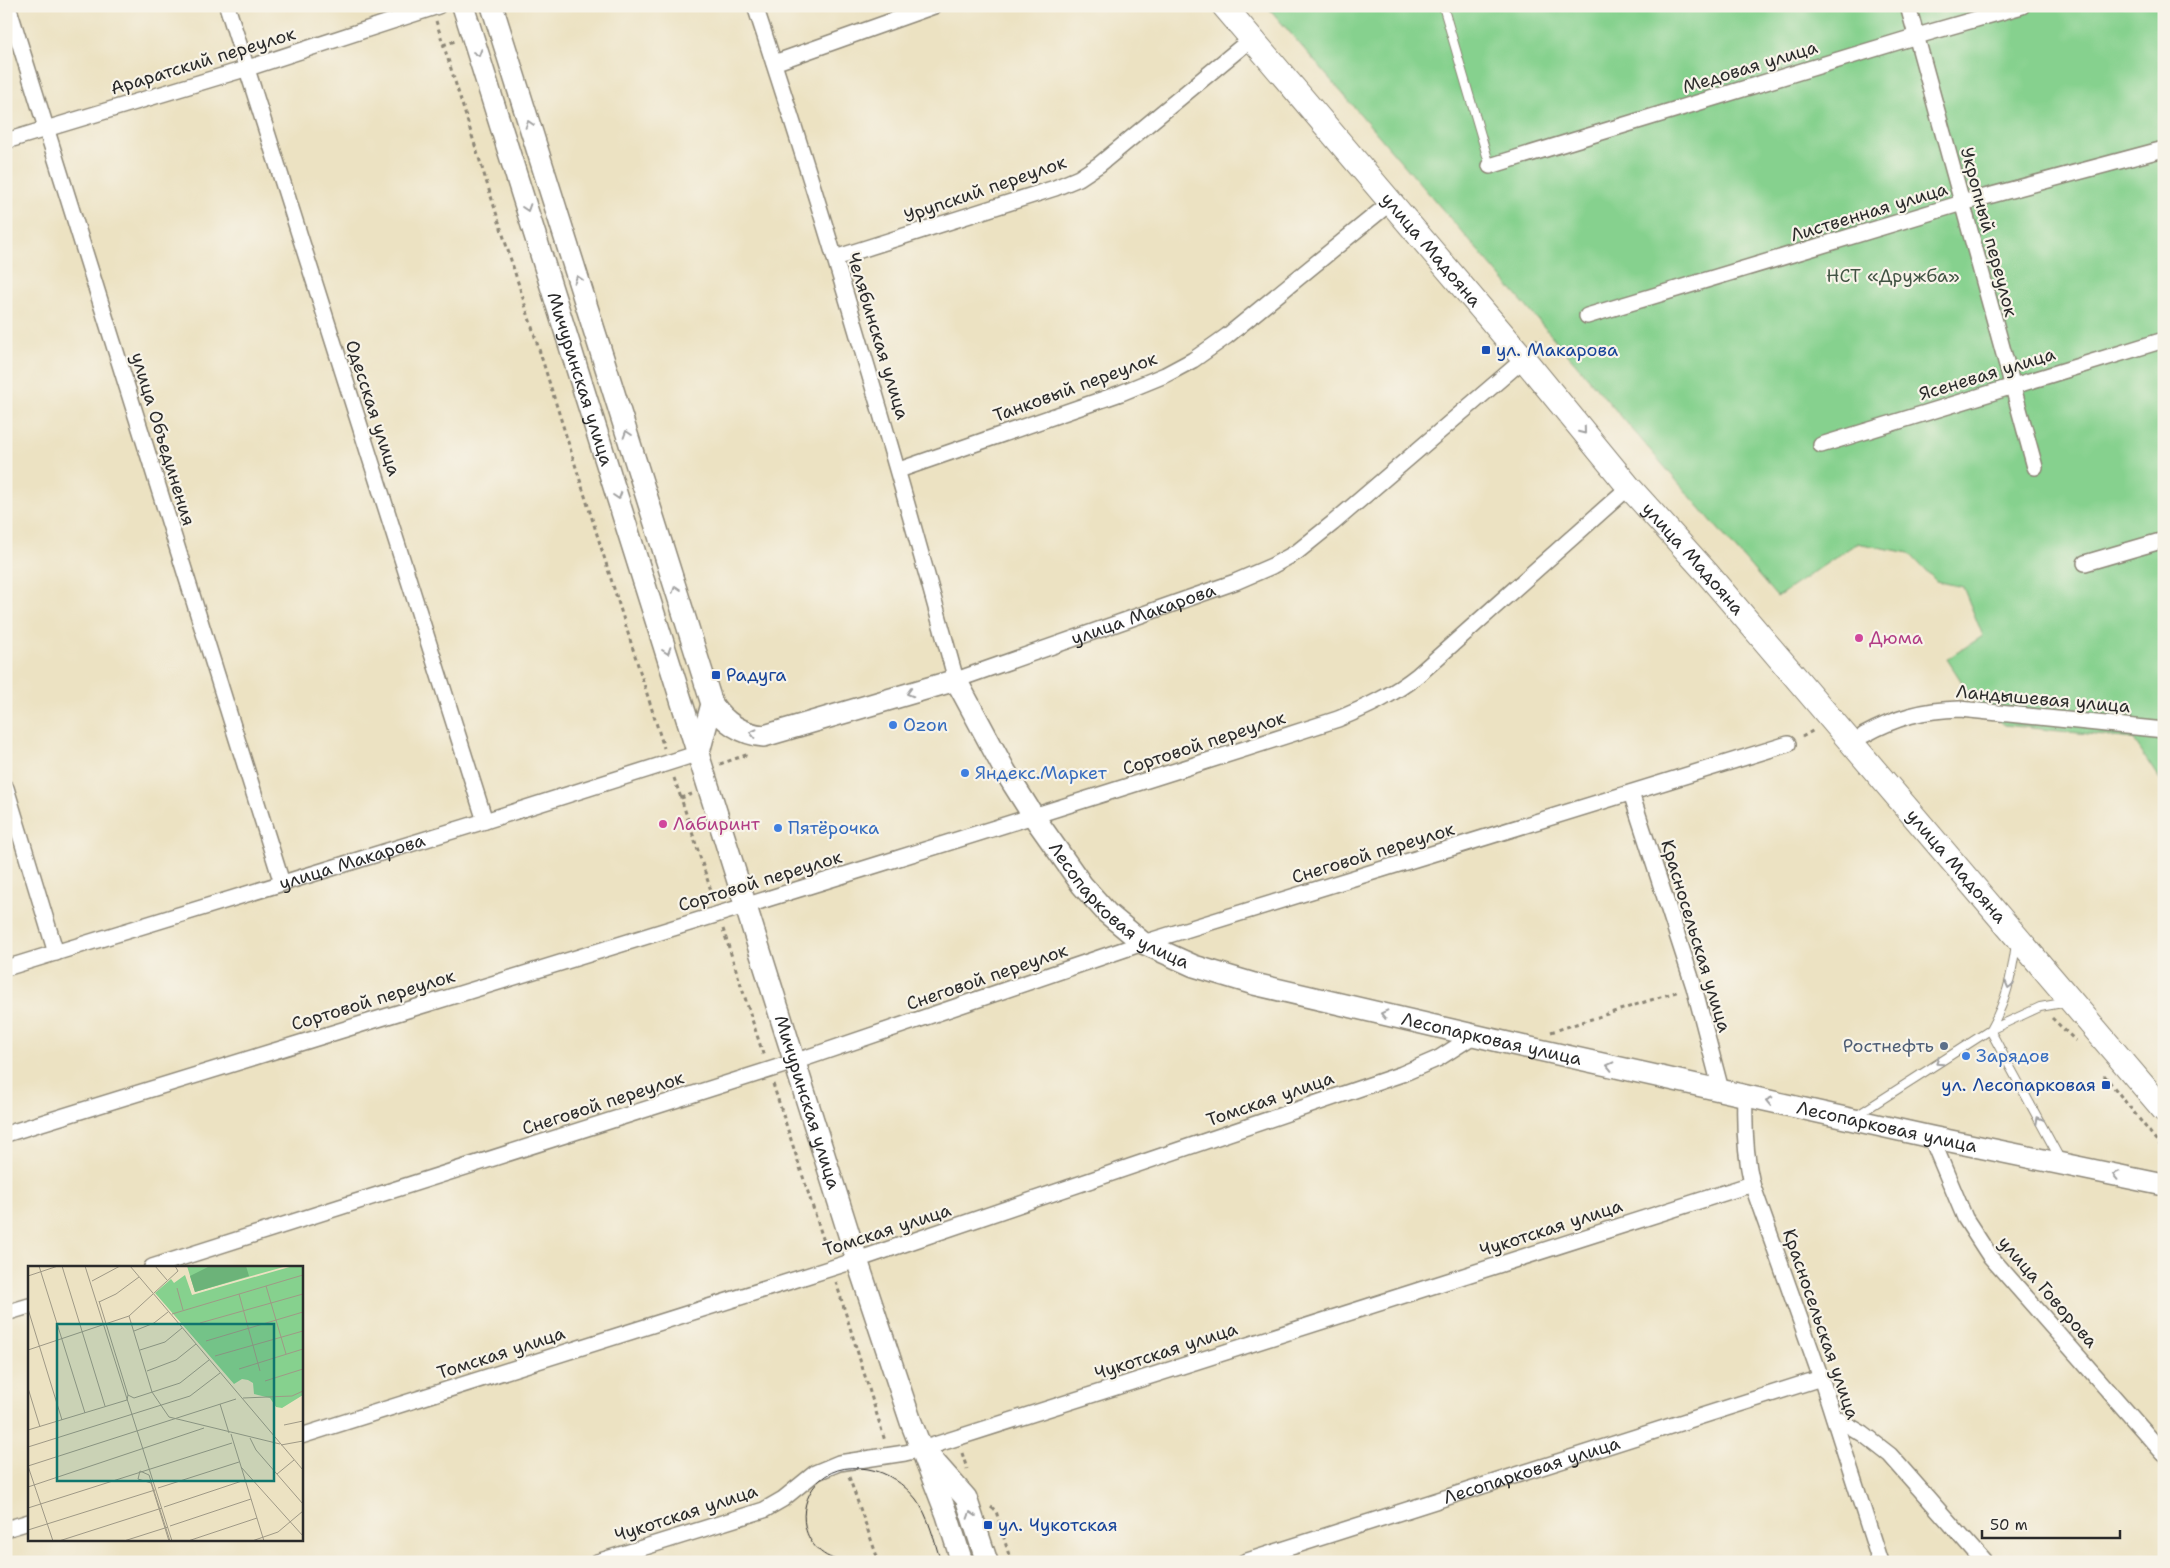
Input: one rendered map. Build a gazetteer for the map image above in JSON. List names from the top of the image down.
{
  "streets": {
    "main road": [
      "улица Мадояна",
      "Мичуринская улица",
      "улица Макарова",
      "Лесопарковая улица"
    ],
    "street": [
      "Араратский переулок",
      "Медовая улица",
      "Урупский переулок",
      "Лиственная улица",
      "Укропный переулок",
      "Челябинская улица",
      "Ясеневая улица",
      "Танковый переулок",
      "Одесская улица",
      "улица Объединения",
      "Ландышевая улица",
      "Сортовой переулок",
      "Снеговой переулок",
      "Красносельская улица",
      "Томская улица",
      "Чукотская улица",
      "улица Говорова"
    ]
  },
  "crossings": [
    ["Араратский переулок", "Одесская улица"],
    ["Араратский переулок", "улица Объединения"],
    ["Медовая улица", "Укропный переулок"],
    ["Урупский переулок", "улица Мадояна"],
    ["Урупский переулок", "Челябинская улица"],
    ["Лиственная улица", "Укропный переулок"],
    ["Укропный переулок", "Ясеневая улица"],
    ["улица Мадояна", "Танковый переулок"],
    ["улица Мадояна", "улица Макарова"],
    ["улица Мадояна", "Ландышевая улица"],
    ["улица Мадояна", "Сортовой переулок"],
    ["Челябинская улица", "Танковый переулок"],
    ["Челябинская улица", "улица Макарова"],
    ["Челябинская улица", "Лесопарковая улица"],
    ["Мичуринская улица", "улица Макарова"],
    ["Мичуринская улица", "Сортовой переулок"],
    ["Мичуринская улица", "Снеговой переулок"],
    ["Мичуринская улица", "Томская улица"],
    ["Мичуринская улица", "Чукотская улица"],
    ["Одесская улица", "улица Макарова"],
    ["улица Объединения", "улица Макарова"],
    ["улица Макарова", "Лесопарковая улица"],
    ["Сортовой переулок", "Лесопарковая улица"],
    ["Снеговой переулок", "Лесопарковая улица"],
    ["Снеговой переулок", "Красносельская улица"],
    ["Лесопарковая улица", "Красносельская улица"],
    ["Лесопарковая улица", "Томская улица"],
    ["Лесопарковая улица", "улица Говорова"],
    ["Красносельская улица", "Чукотская улица"]
  ],
  "one_way": ["Лесопарковая улица"],
  "parks": ["НСТ «Дружба»"],
  "places": {
    "transit": [
      "ул. Макарова",
      "Радуга",
      "ул. Лесопарковая",
      "ул. Чукотская"
    ],
    "other": [
      "Дюма",
      "Ozon",
      "Яндекс.Маркет",
      "Лабиринт",
      "Пятёрочка",
      "Ростнефть",
      "Зарядов"
    ]
  },
  "scale_bar": "50 m"
}
